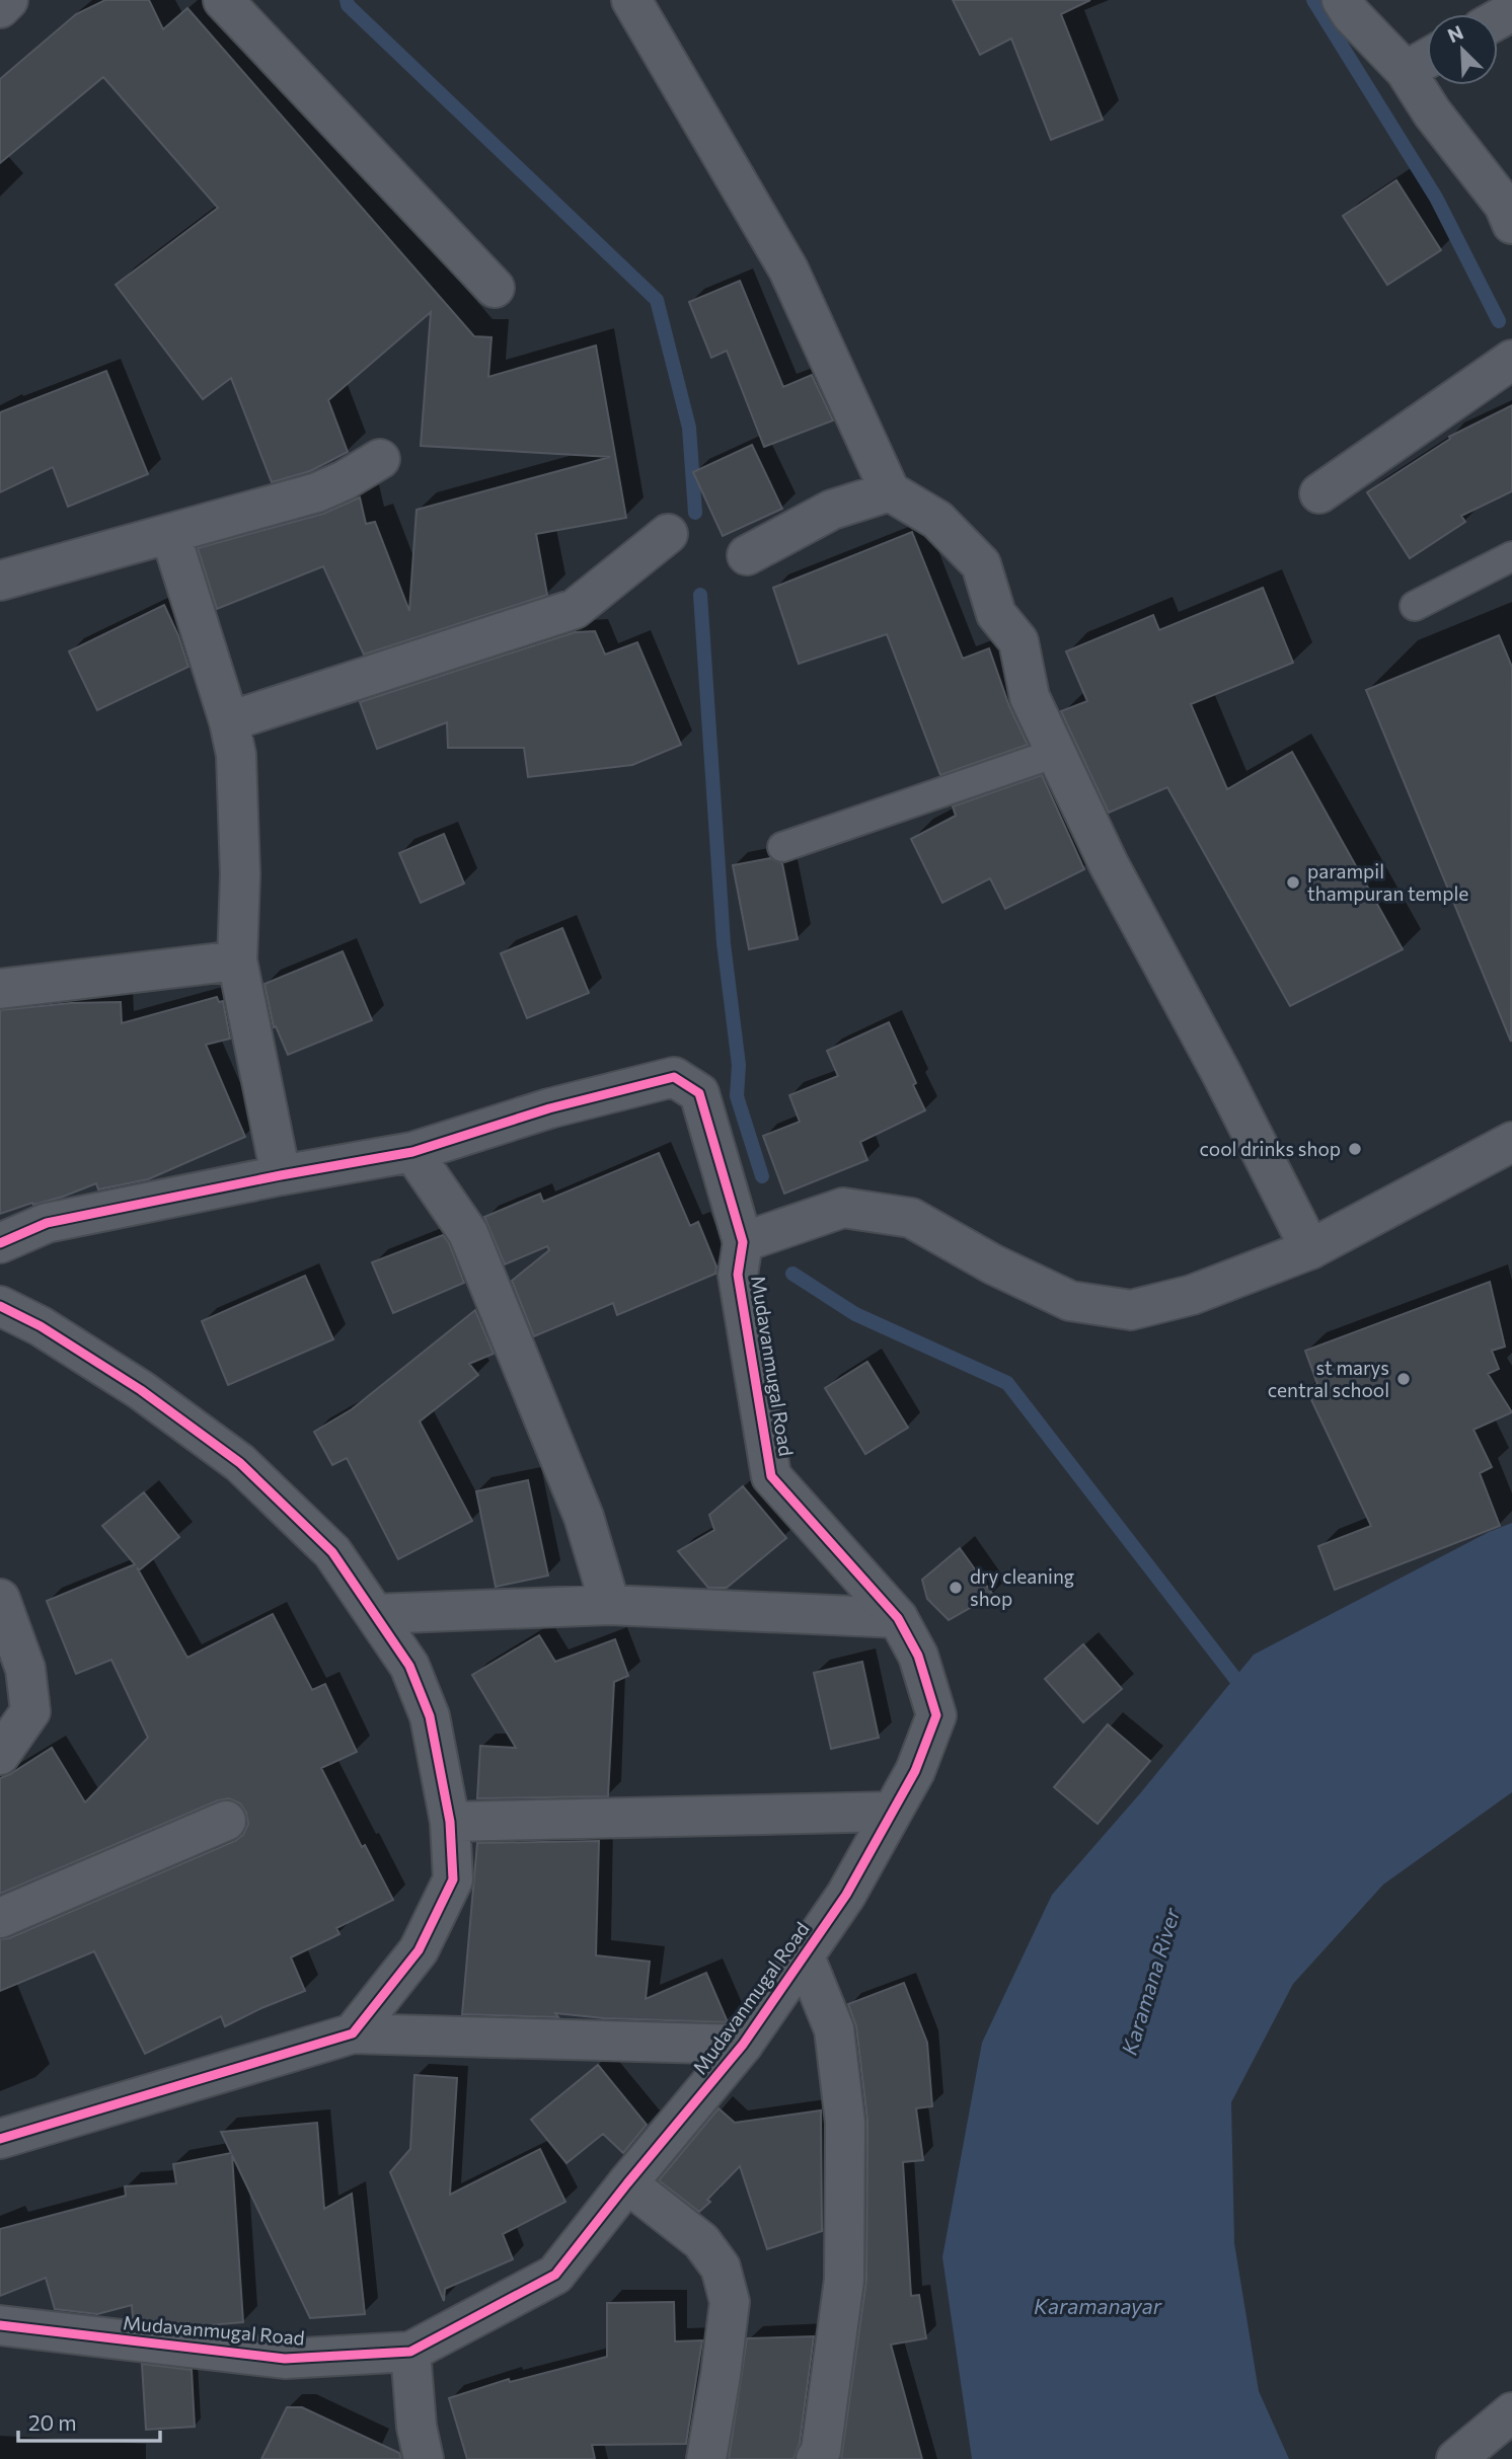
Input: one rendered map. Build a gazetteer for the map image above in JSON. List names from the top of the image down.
{
  "streets": {
    "street": ["Mudavanmugal Road"]
  },
  "water": ["Karamana River", "Karamanayar"],
  "places": [
    "parampil thampuran temple",
    "cool drinks shop",
    "st marys central school",
    "dry cleaning shop"
  ],
  "scale_bar": "20 m",
  "north": "top left"
}
